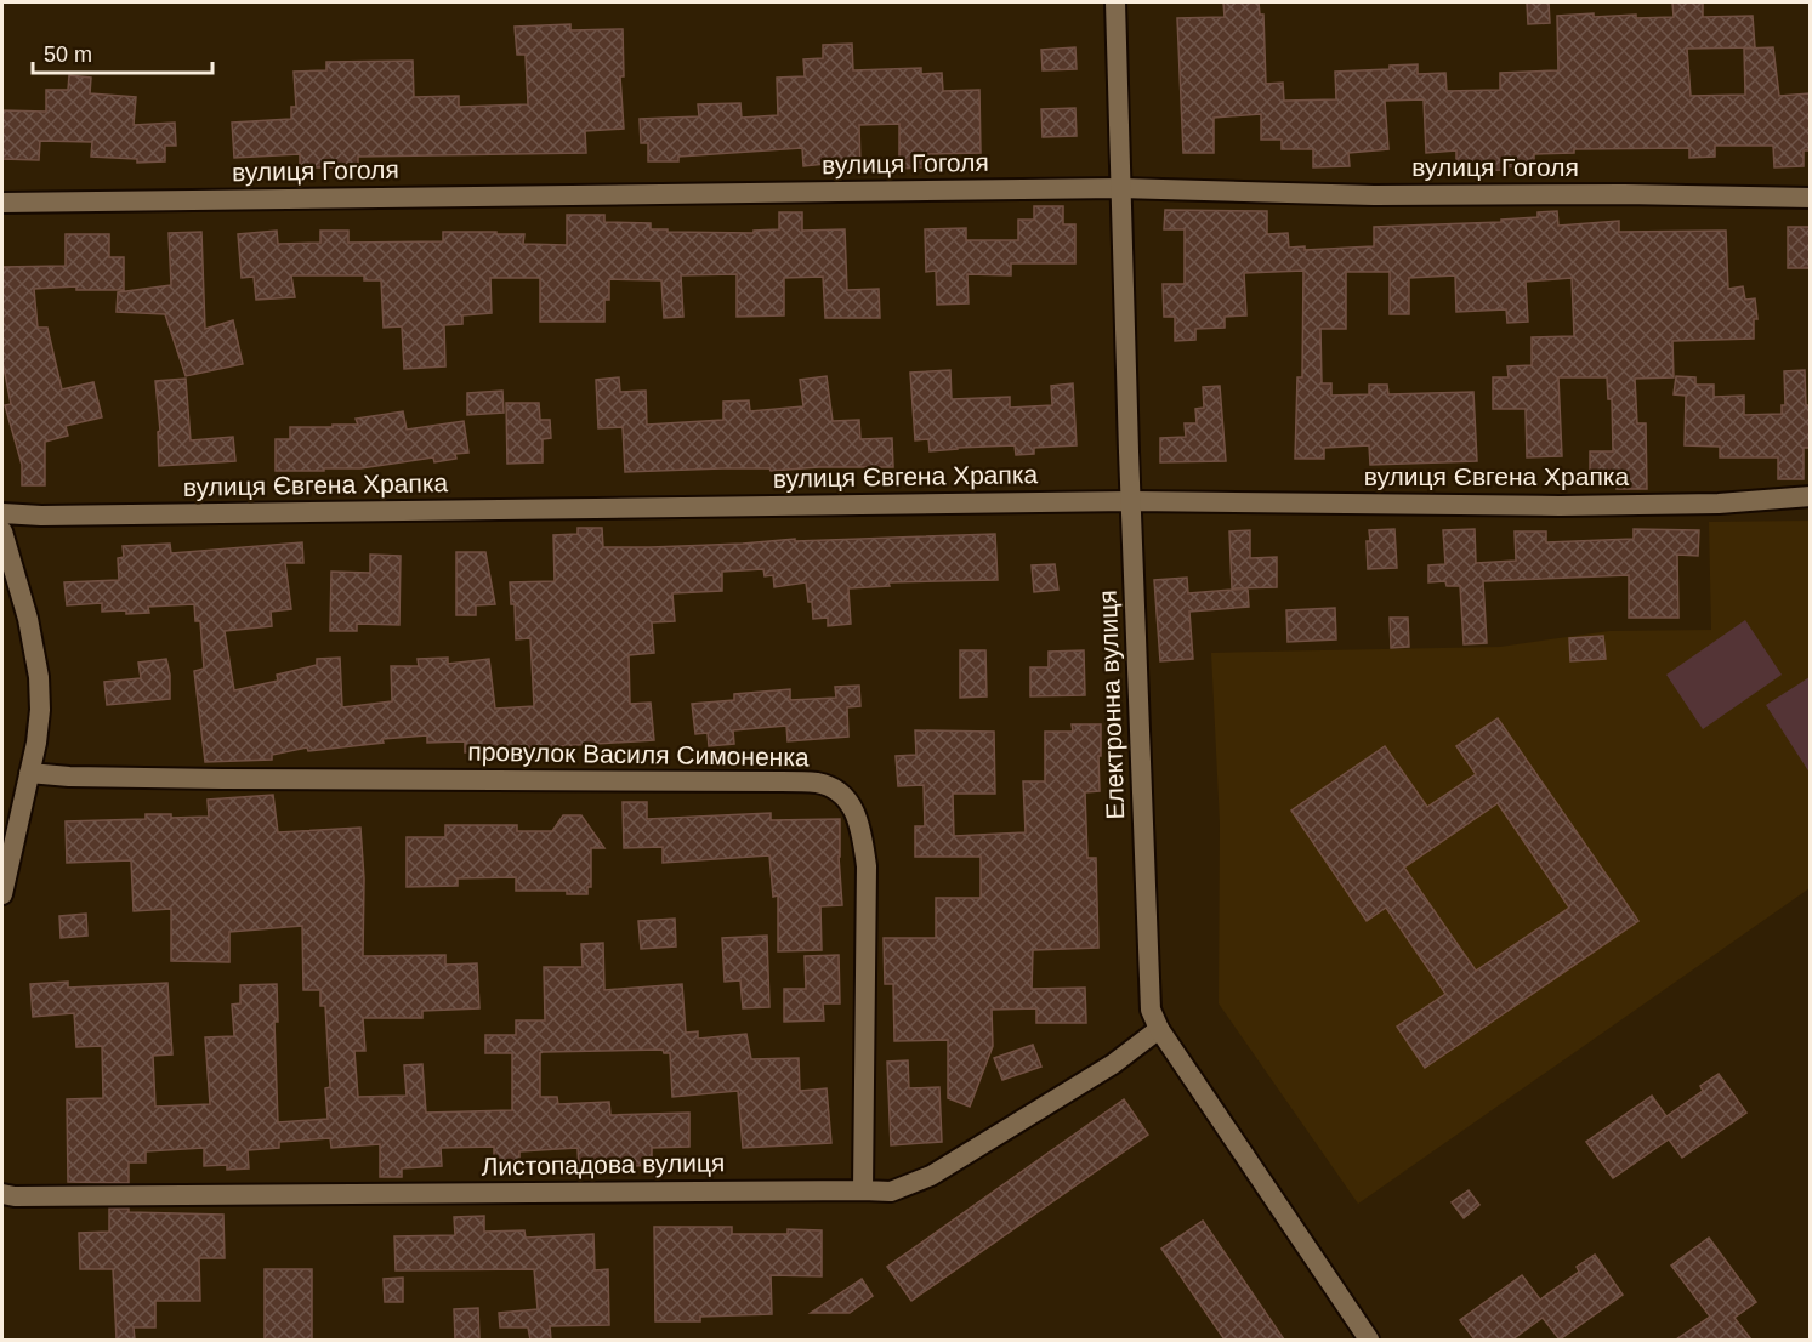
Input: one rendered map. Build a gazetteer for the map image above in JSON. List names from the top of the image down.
{
  "streets": {
    "street": [
      "вулиця Гоголя",
      "вулиця Євгена Храпка",
      "Електронна вулиця",
      "провулок Василя Симоненка",
      "Листопадова вулиця"
    ]
  },
  "crossings": [
    ["вулиця Гоголя", "Електронна вулиця"],
    ["вулиця Євгена Храпка", "Електронна вулиця"],
    ["Електронна вулиця", "Листопадова вулиця"],
    ["провулок Василя Симоненка", "Листопадова вулиця"]
  ],
  "scale_bar": "50 m"
}
